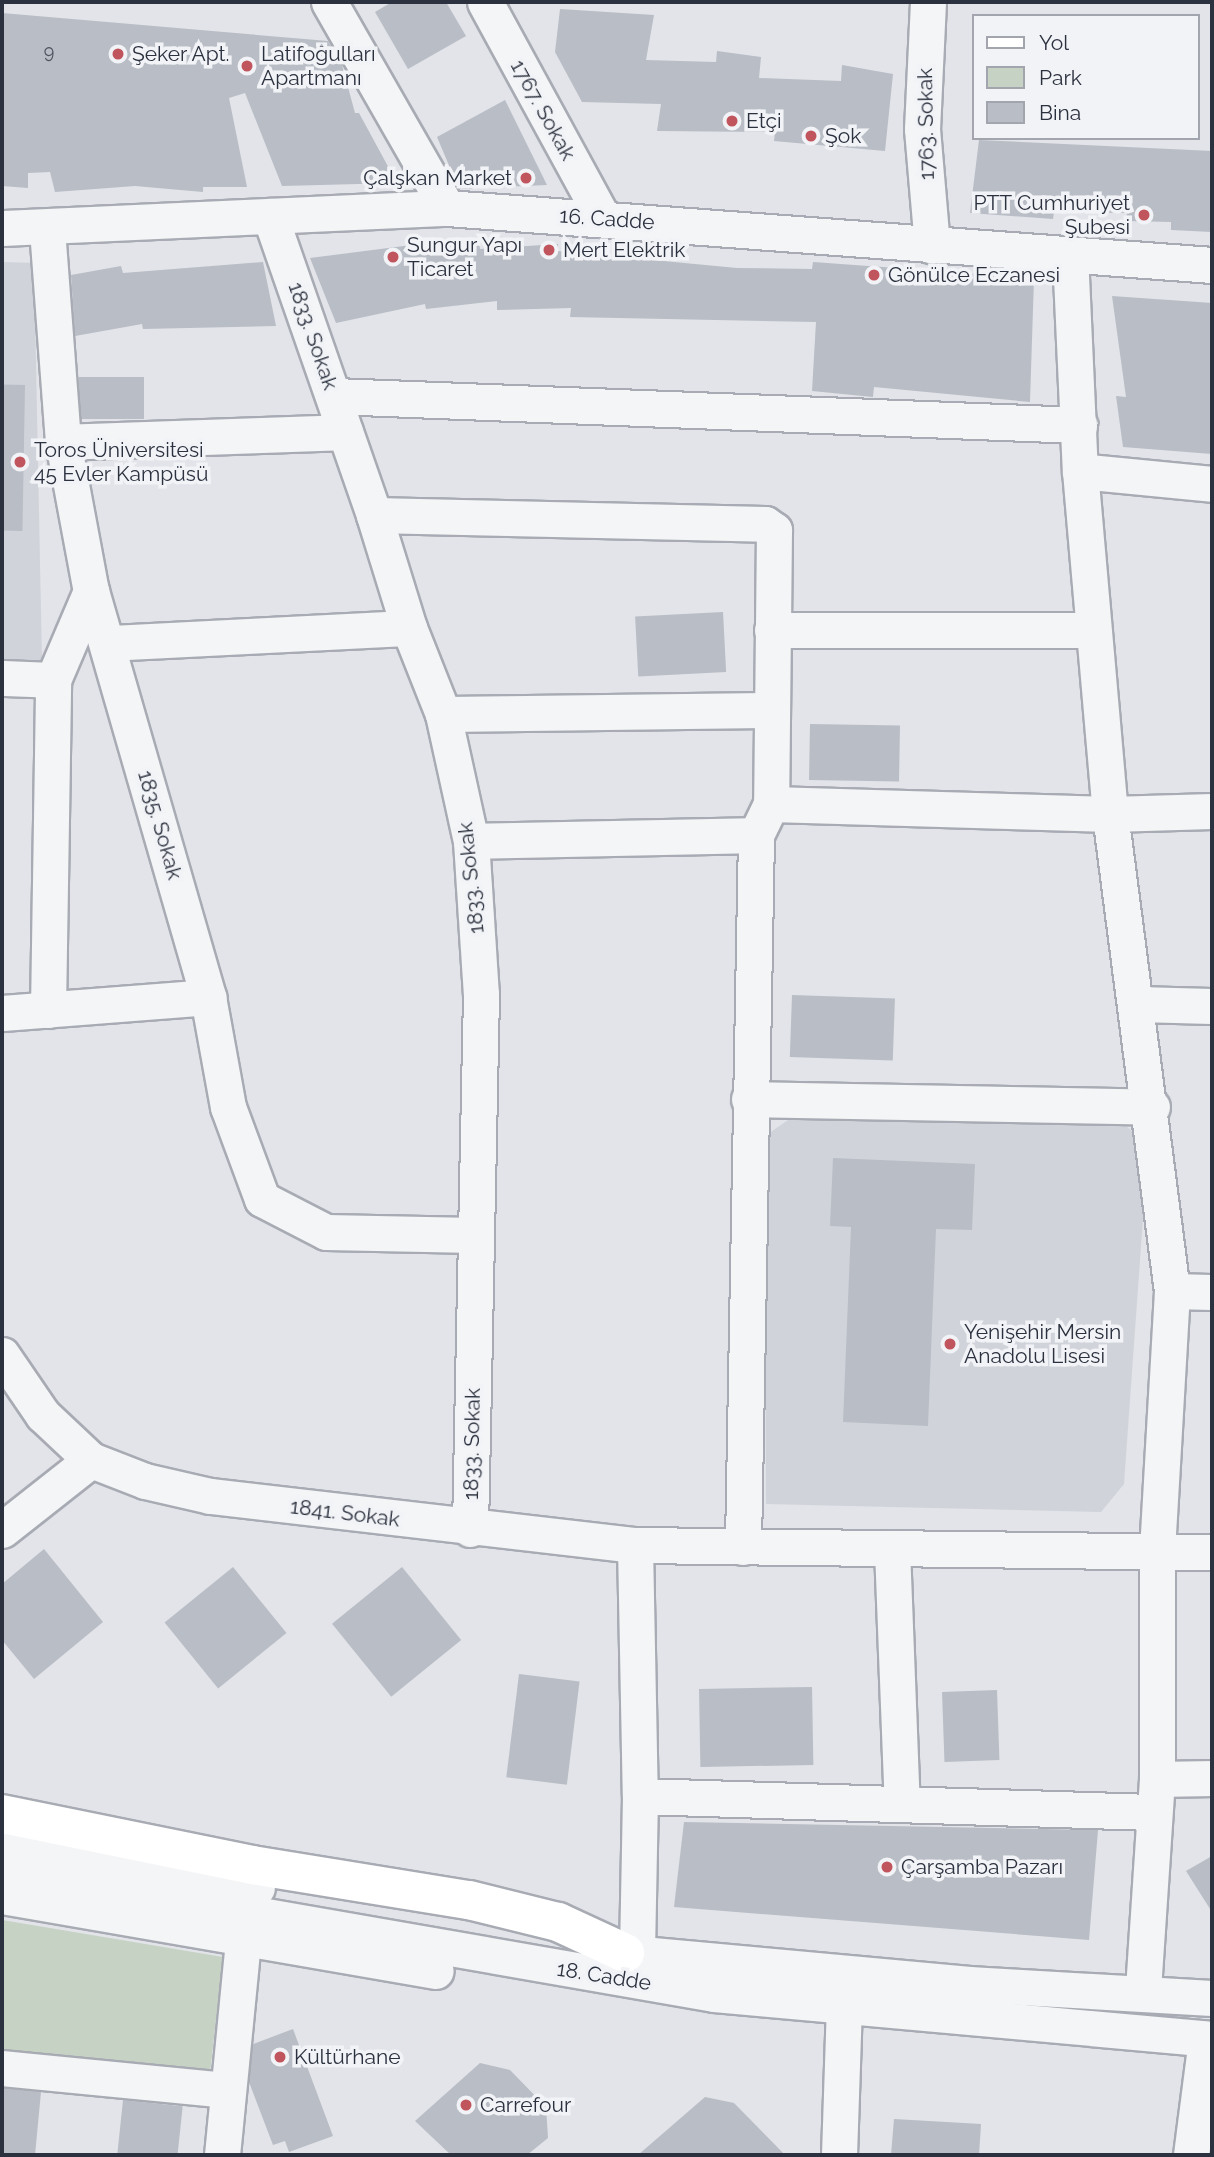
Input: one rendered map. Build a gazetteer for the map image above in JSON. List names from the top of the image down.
{
  "streets": {
    "street": [
      "1767. Sokak",
      "1763. Sokak",
      "16. Cadde",
      "1833. Sokak",
      "1835. Sokak",
      "1841. Sokak",
      "18. Cadde"
    ]
  },
  "crossings": [
    ["1767. Sokak", "16. Cadde"],
    ["1763. Sokak", "16. Cadde"],
    ["16. Cadde", "1833. Sokak"],
    ["16. Cadde", "1835. Sokak"],
    ["1833. Sokak", "1835. Sokak"],
    ["1833. Sokak", "1841. Sokak"]
  ],
  "places": [
    "Şeker Apt.",
    "Latifoğulları Apartmanı",
    "Etçi",
    "Şok",
    "Çalşkan Market",
    "PTT Cumhuriyet Şubesi",
    "Mert Elektrik",
    "Sungur Yapı Ticaret",
    "Gönülce Eczanesi",
    "Toros Üniversitesi 45 Evler Kampüsü",
    "Yenişehir Mersin Anadolu Lisesi",
    "Çarşamba Pazarı",
    "Kültürhane",
    "Carrefour"
  ],
  "house_numbers": ["9"],
  "legend": ["Yol", "Park", "Bina"]
}
